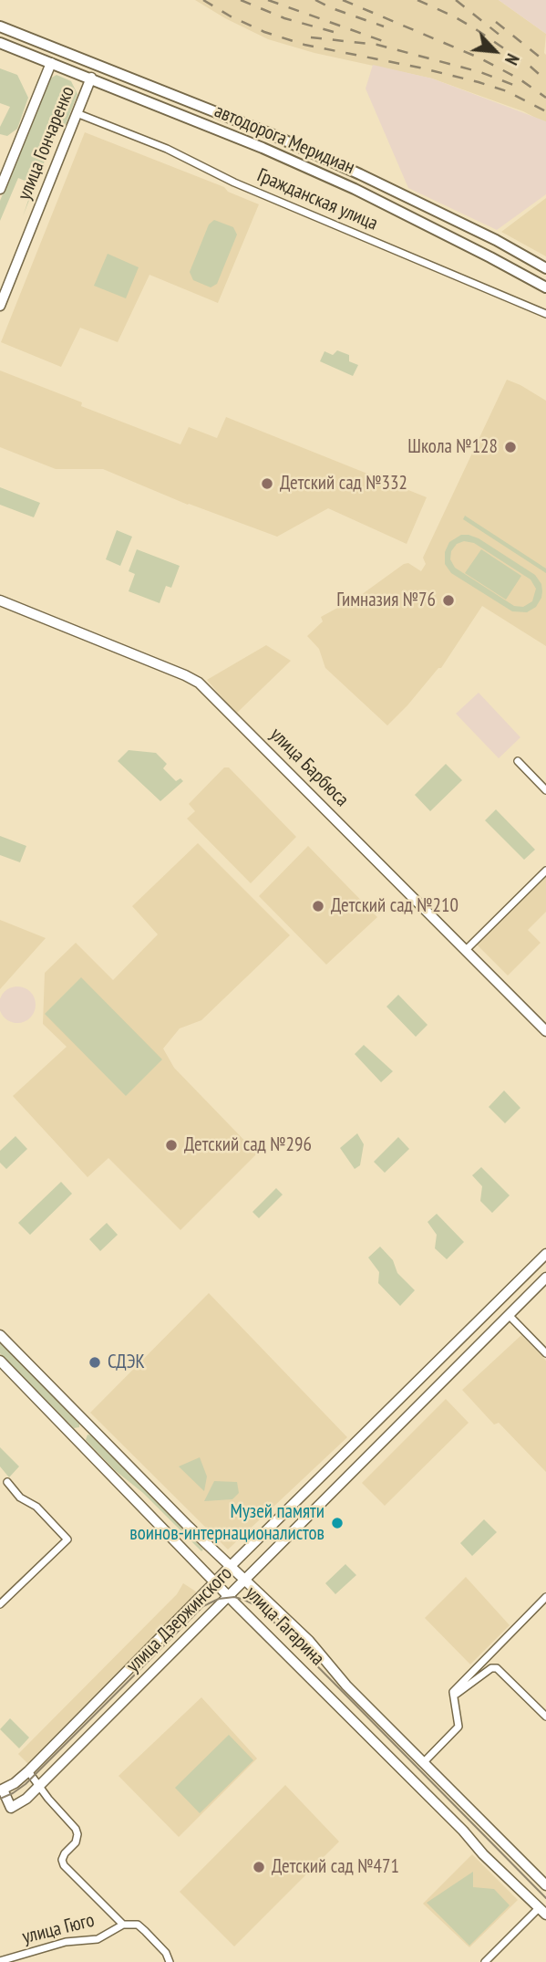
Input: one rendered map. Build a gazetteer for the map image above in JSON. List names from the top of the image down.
{
  "streets": {
    "main road": [
      "автодорога Меридиан",
      "улица Гончаренко",
      "улица Барбюса",
      "улица Дзержинского",
      "улица Гагарина"
    ],
    "street": ["Гражданская улица", "улица Гюго"]
  },
  "crossings": [
    ["автодорога Меридиан", "улица Гончаренко"],
    ["улица Гончаренко", "Гражданская улица"],
    ["улица Дзержинского", "улица Гагарина"]
  ],
  "places": [
    "Школа №128",
    "Детский сад №332",
    "Гимназия №76",
    "Детский сад №210",
    "Детский сад №296",
    "СДЭК",
    "Музей памяти воинов-интернационалистов",
    "Детский сад №471"
  ],
  "north": "bottom right"
}
